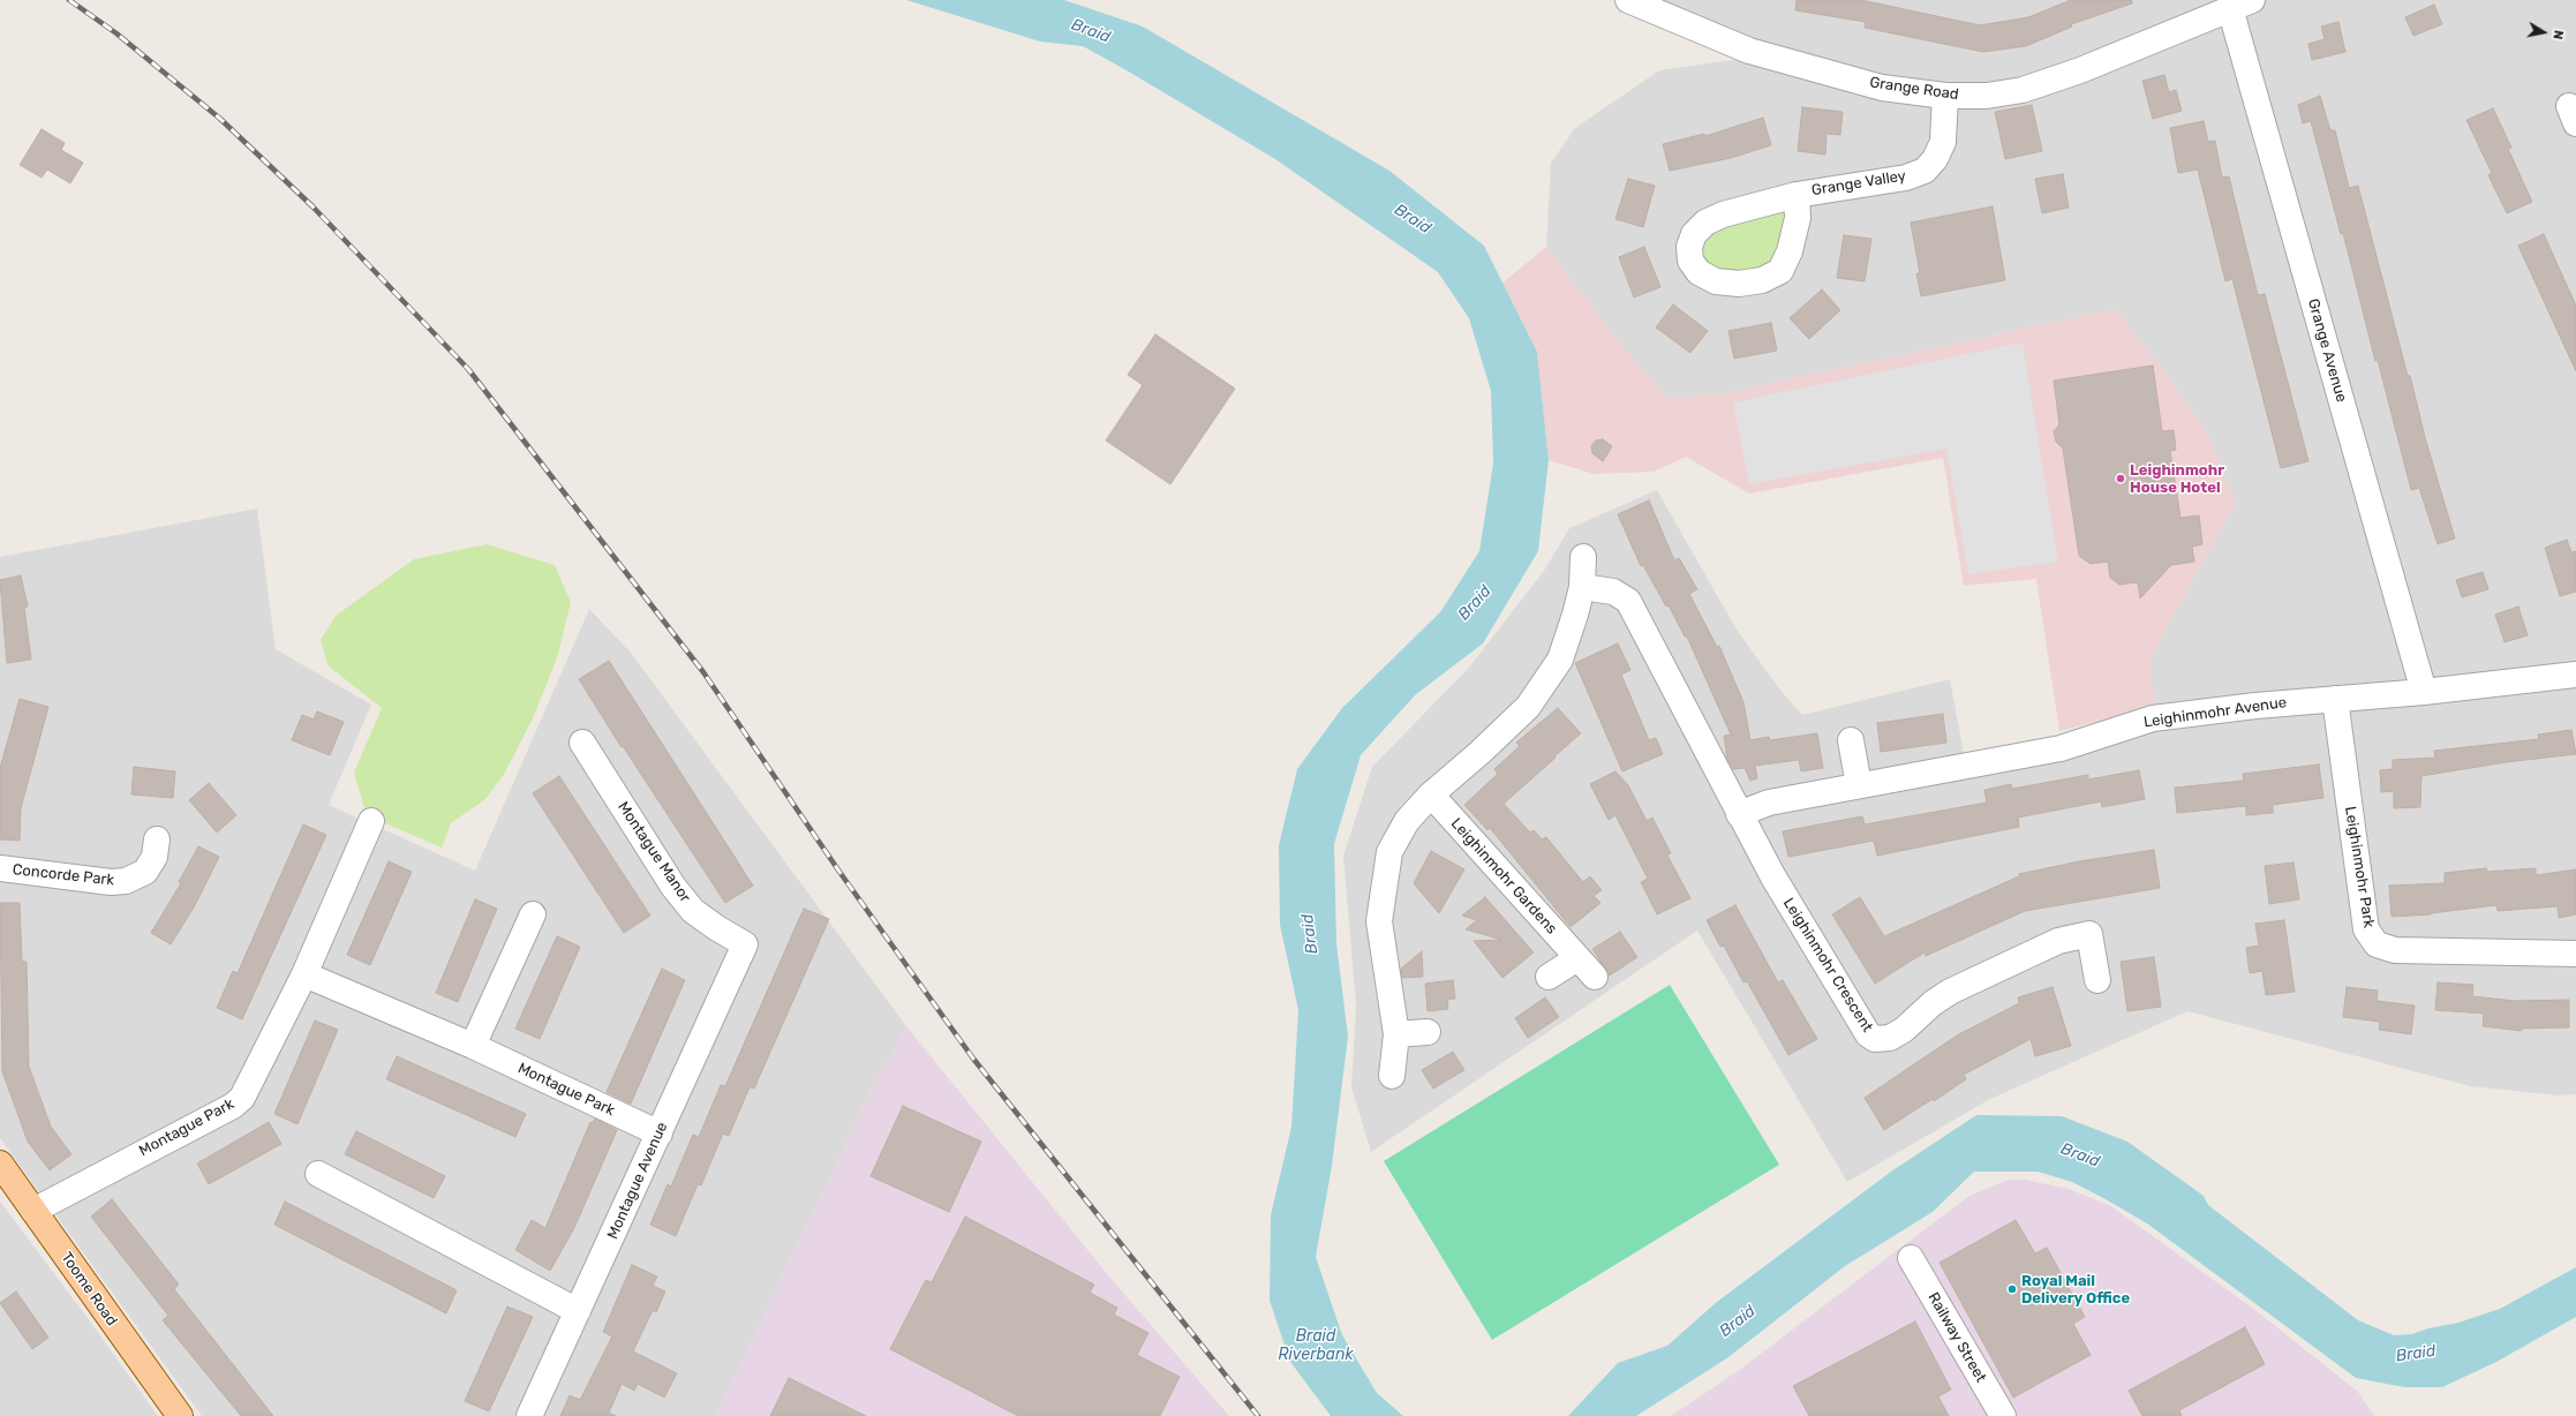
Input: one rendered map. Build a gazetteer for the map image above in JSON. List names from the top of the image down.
{
  "streets": {
    "main road": ["Toome Road"],
    "street": [
      "Grange Road",
      "Grange Valley",
      "Grange Avenue",
      "Leighinmohr Avenue",
      "Montague Manor",
      "Leighinmohr Park",
      "Concorde Park",
      "Leighinmohr Gardens",
      "Leighinmohr Crescent",
      "Montague Park",
      "Montague Avenue",
      "Railway Street"
    ]
  },
  "crossings": [
    ["Grange Road", "Grange Valley"],
    ["Grange Road", "Grange Avenue"],
    ["Grange Avenue", "Leighinmohr Avenue"],
    ["Leighinmohr Avenue", "Leighinmohr Park"],
    ["Leighinmohr Avenue", "Leighinmohr Crescent"],
    ["Montague Manor", "Montague Avenue"],
    ["Montague Park", "Montague Avenue"],
    ["Montague Park", "Toome Road"]
  ],
  "water": ["Braid", "Braid Riverbank"],
  "places": ["Leighinmohr House Hotel", "Royal Mail Delivery Office"],
  "north": "right"
}
